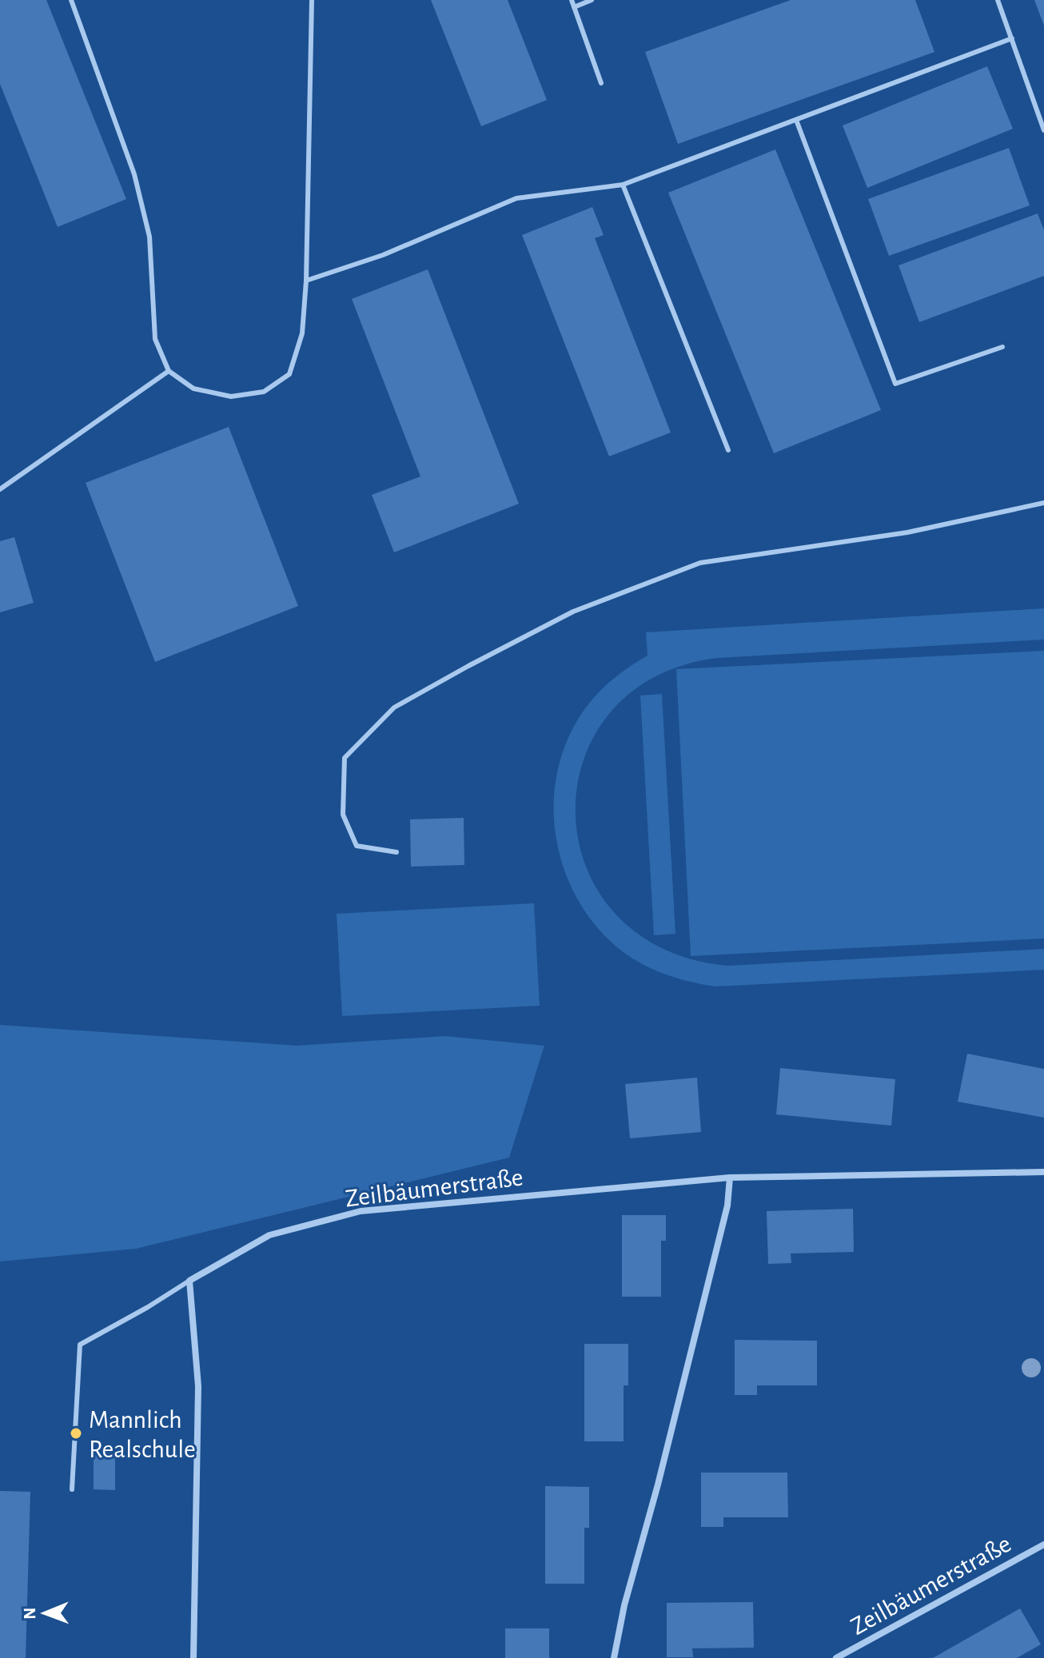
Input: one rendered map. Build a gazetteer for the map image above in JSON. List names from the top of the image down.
{
  "streets": {
    "street": ["Zeilbäumerstraße"]
  },
  "places": ["Mannlich Realschule"],
  "north": "left"
}
